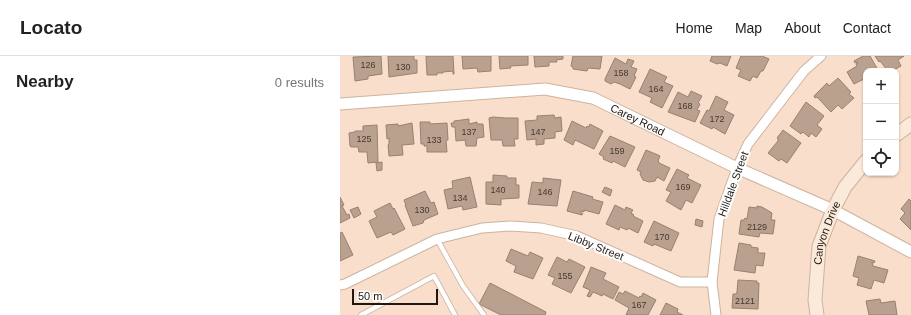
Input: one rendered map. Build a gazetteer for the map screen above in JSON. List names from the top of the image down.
{
  "streets": {
    "main road": ["Canyon Drive"],
    "street": ["Carey Road", "Hilldale Street", "Libby Street"]
  },
  "crossings": [
    ["Carey Road", "Hilldale Street"],
    ["Carey Road", "Canyon Drive"],
    ["Hilldale Street", "Libby Street"]
  ],
  "house_numbers": [
    "126",
    "130",
    "158",
    "164",
    "168",
    "172",
    "137",
    "147",
    "125",
    "133",
    "159",
    "169",
    "140",
    "146",
    "134",
    "130",
    "2129",
    "170",
    "155",
    "2121",
    "167"
  ],
  "scale_bar": "50 m",
  "page": {
    "header": "Locato",
    "nav": [
      "Home",
      "Map",
      "About",
      "Contact"
    ],
    "heading": ["Nearby", "0 results"],
    "map_buttons": ["+", "−"],
    "scale": "50 m"
  }
}
